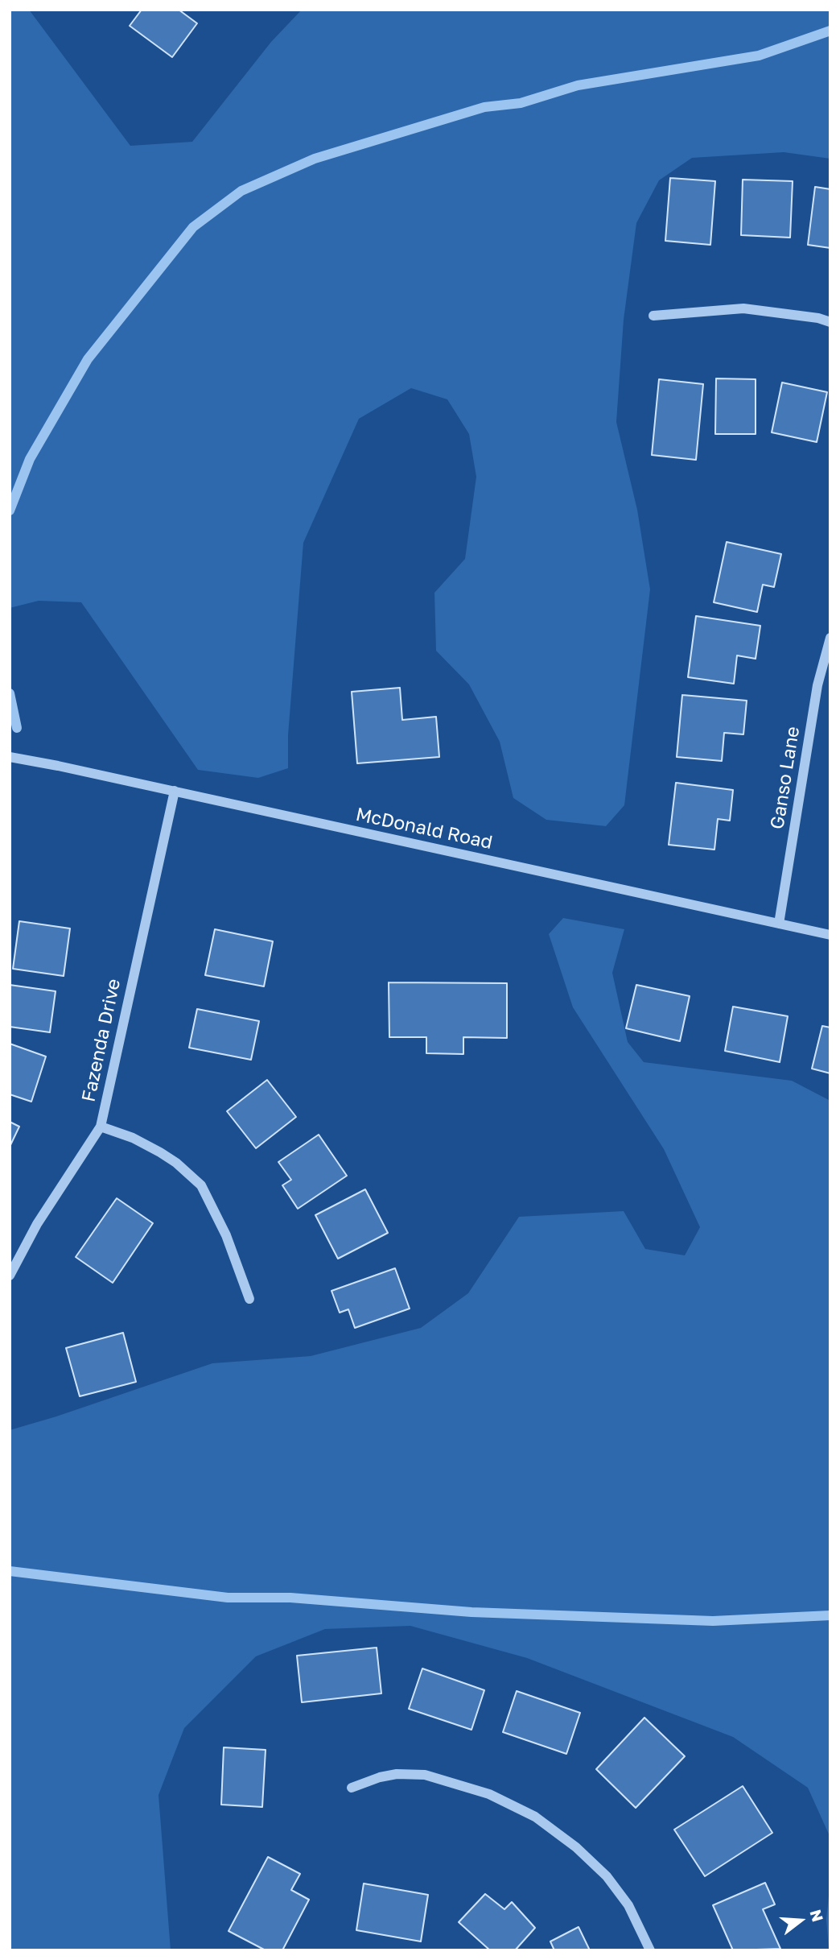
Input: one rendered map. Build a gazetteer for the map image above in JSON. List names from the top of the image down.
{
  "streets": {
    "street": ["Ganso Lane", "McDonald Road", "Fazenda Drive"]
  },
  "crossings": [
    ["Ganso Lane", "McDonald Road"],
    ["McDonald Road", "Fazenda Drive"]
  ],
  "north": "right"
}
